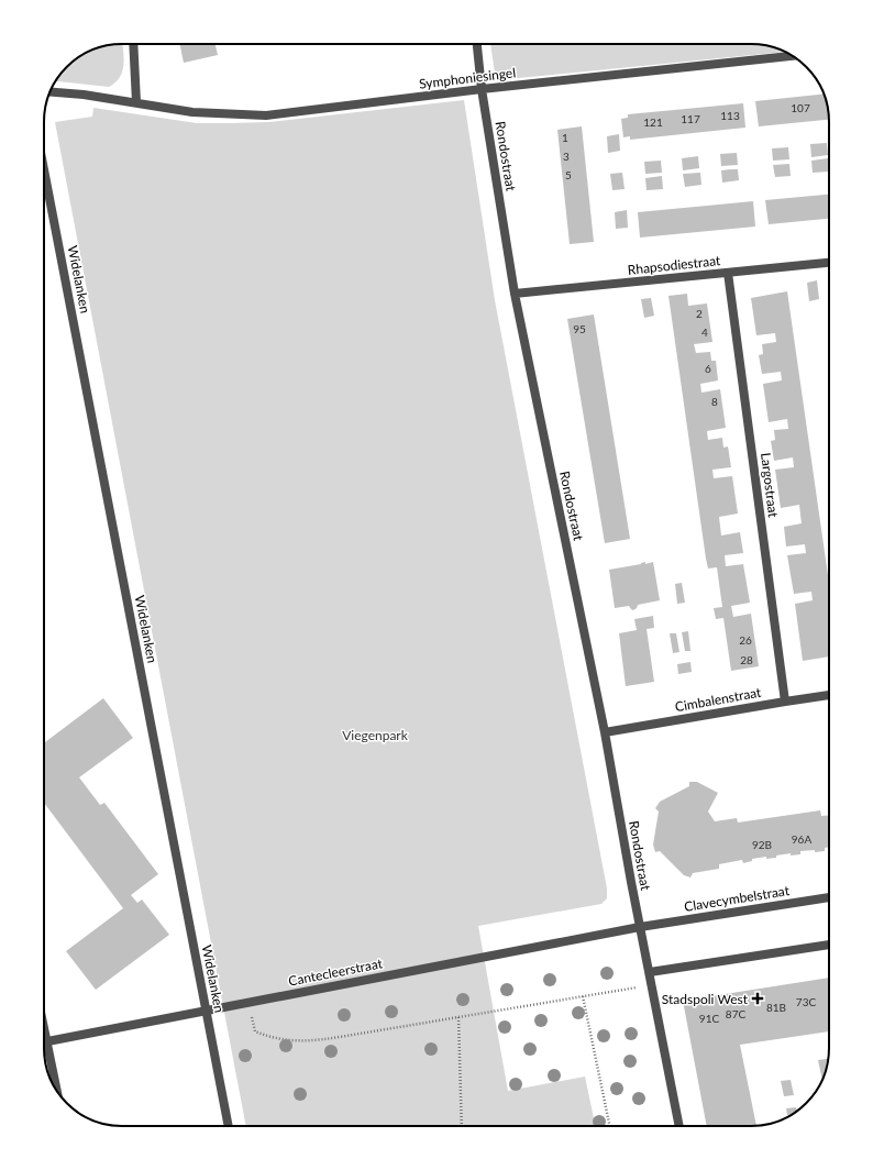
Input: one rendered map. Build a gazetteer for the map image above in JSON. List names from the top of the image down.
{
  "streets": {
    "street": [
      "Symphoniesingel",
      "Rondostraat",
      "Rhapsodiestraat",
      "Widelanken",
      "Largostraat",
      "Cimbalenstraat",
      "Clavecymbelstraat",
      "Cantecleerstraat"
    ]
  },
  "crossings": [
    ["Symphoniesingel", "Rondostraat"],
    ["Rondostraat", "Rhapsodiestraat"],
    ["Rondostraat", "Cimbalenstraat"],
    ["Rondostraat", "Clavecymbelstraat"],
    ["Rondostraat", "Cantecleerstraat"],
    ["Rhapsodiestraat", "Largostraat"],
    ["Widelanken", "Cantecleerstraat"],
    ["Largostraat", "Cimbalenstraat"],
    ["Clavecymbelstraat", "Cantecleerstraat"]
  ],
  "parks": ["Viegenpark"],
  "places": {
    "health": ["Stadspoli West"]
  },
  "house_numbers": [
    "107",
    "113",
    "117",
    "121",
    "1",
    "3",
    "5",
    "2",
    "95",
    "4",
    "6",
    "8",
    "26",
    "28",
    "96A",
    "92B",
    "73C",
    "81B",
    "87C",
    "91C"
  ]
}
